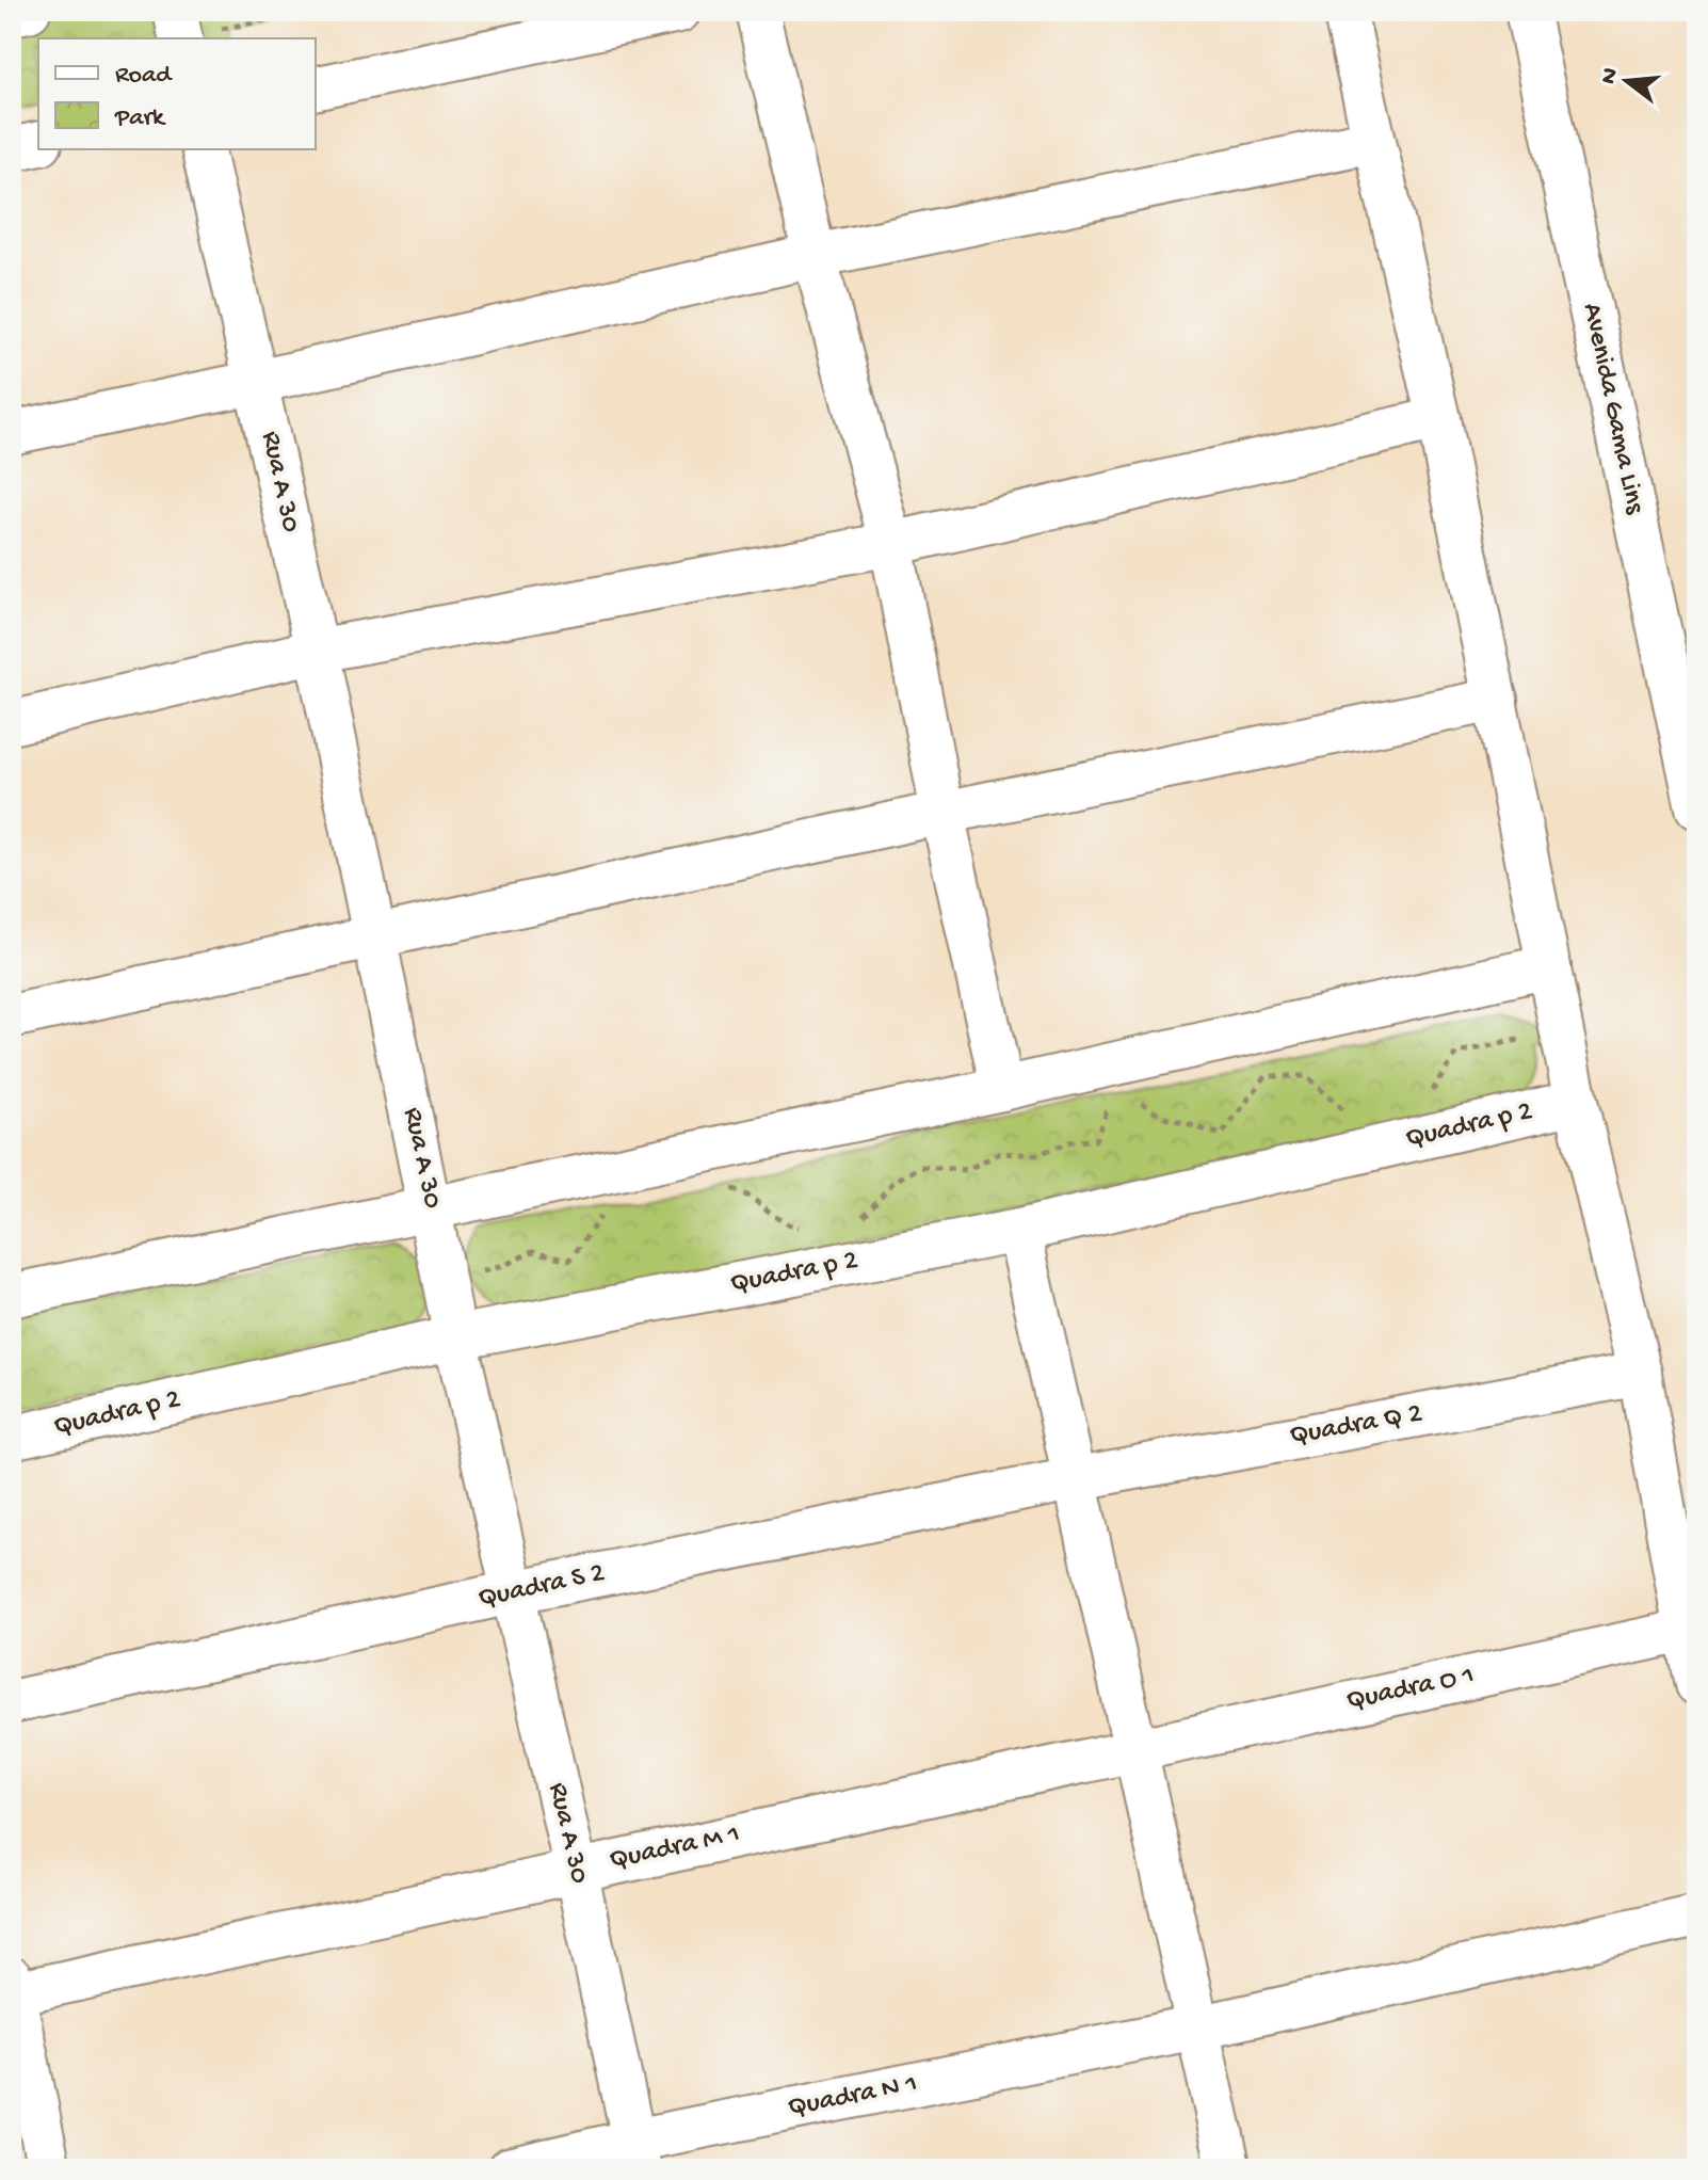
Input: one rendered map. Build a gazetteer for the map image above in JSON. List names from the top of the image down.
{
  "streets": {
    "street": [
      "Avenida Gama Lins",
      "Rua A 30",
      "Quadra p 2",
      "Quadra Q 2",
      "Quadra S 2",
      "Quadra O 1",
      "Quadra M 1",
      "Quadra N 1"
    ]
  },
  "crossings": [
    ["Rua A 30", "Quadra p 2"],
    ["Rua A 30", "Quadra S 2"],
    ["Rua A 30", "Quadra M 1"],
    ["Rua A 30", "Quadra N 1"],
    ["Quadra Q 2", "Quadra S 2"],
    ["Quadra O 1", "Quadra M 1"]
  ],
  "legend": ["Road", "Park"],
  "north": "left"
}
